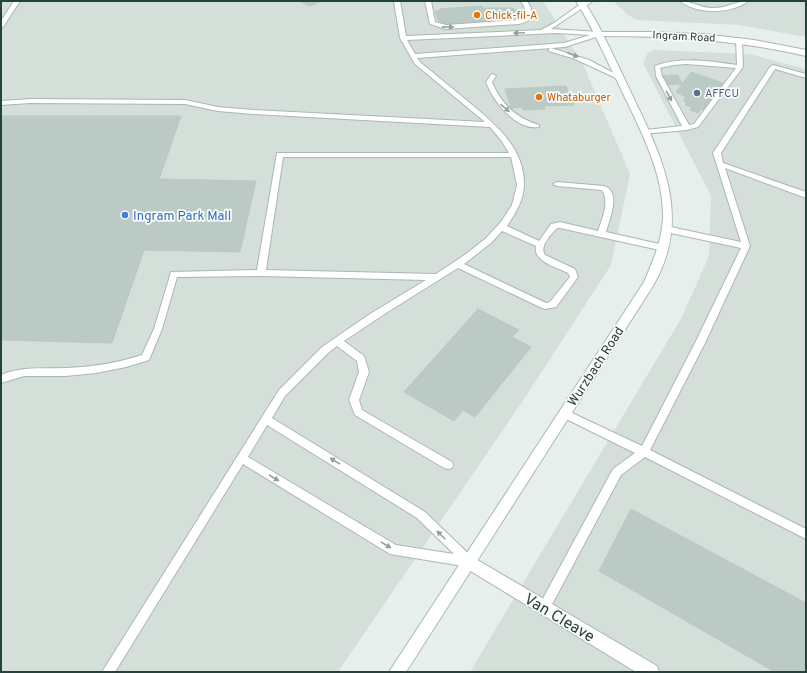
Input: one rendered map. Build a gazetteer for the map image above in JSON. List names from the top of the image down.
{
  "streets": {
    "main road": ["Ingram Road", "Wurzbach Road", "Van Cleave"]
  },
  "crossings": [
    ["Ingram Road", "Wurzbach Road"],
    ["Wurzbach Road", "Van Cleave"]
  ],
  "places": [
    "Chick-fil-A",
    "AFFCU",
    "Whataburger",
    "Ingram Park Mall"
  ]
}
